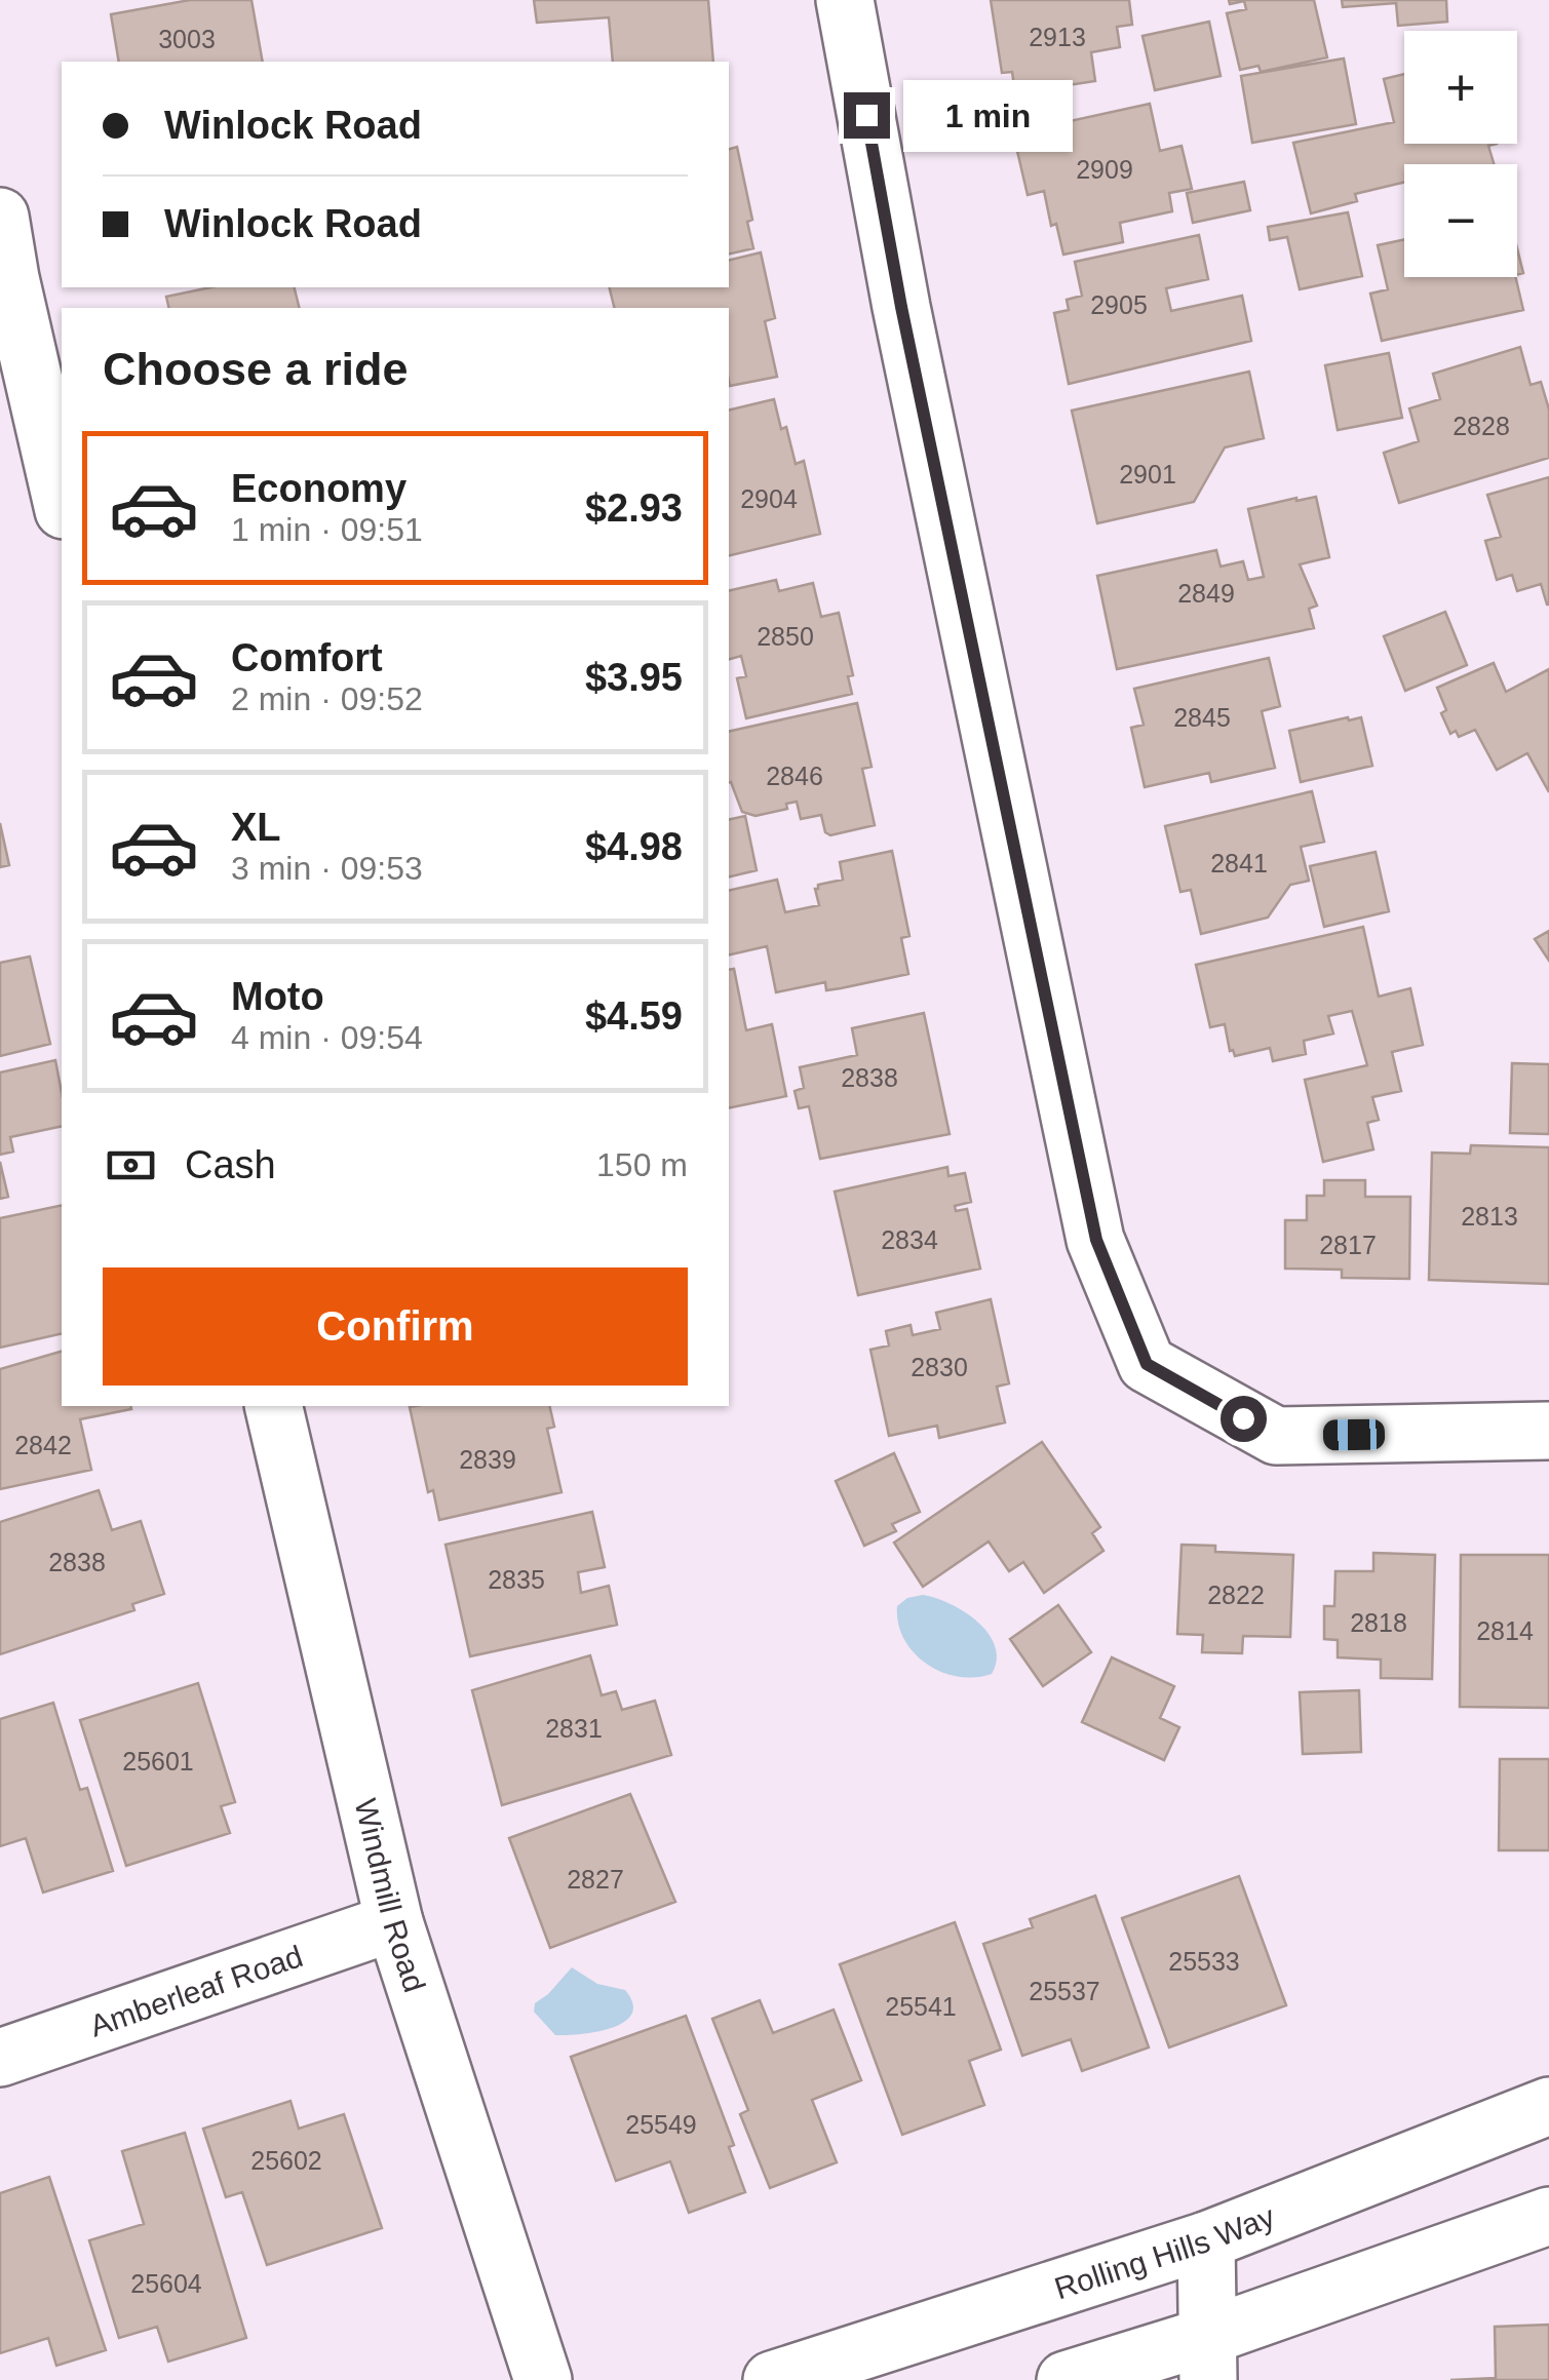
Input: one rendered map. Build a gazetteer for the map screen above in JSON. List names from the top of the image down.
{
  "streets": {
    "street": ["Windmill Road", "Amberleaf Road", "Rolling Hills Way"]
  },
  "crossings": [
    ["Windmill Road", "Amberleaf Road"]
  ],
  "house_numbers": [
    "2913",
    "3003",
    "2909",
    "2905",
    "2828",
    "2901",
    "2904",
    "2849",
    "2850",
    "2845",
    "2846",
    "2841",
    "2838",
    "2813",
    "2834",
    "2817",
    "2830",
    "2842",
    "2839",
    "2838",
    "2835",
    "2822",
    "2818",
    "2814",
    "2831",
    "25601",
    "2827",
    "25533",
    "25537",
    "25541",
    "25549",
    "25602",
    "25604"
  ],
  "page": {
    "map_buttons": ["+", "−"],
    "banner": ["Winlock Road", "Winlock Road"],
    "bubble": "1 min",
    "heading": "Choose a ride",
    "list": [
      {
        "name": "Economy",
        "note": "1 min · 09:51",
        "value": "$2.93"
      },
      {
        "name": "Comfort",
        "note": "2 min · 09:52",
        "value": "$3.95"
      },
      {
        "name": "XL",
        "note": "3 min · 09:53",
        "value": "$4.98"
      },
      {
        "name": "Moto",
        "note": "4 min · 09:54",
        "value": "$4.59"
      }
    ],
    "pay": ["Cash", "150 m"],
    "buttons": "Confirm"
  }
}
